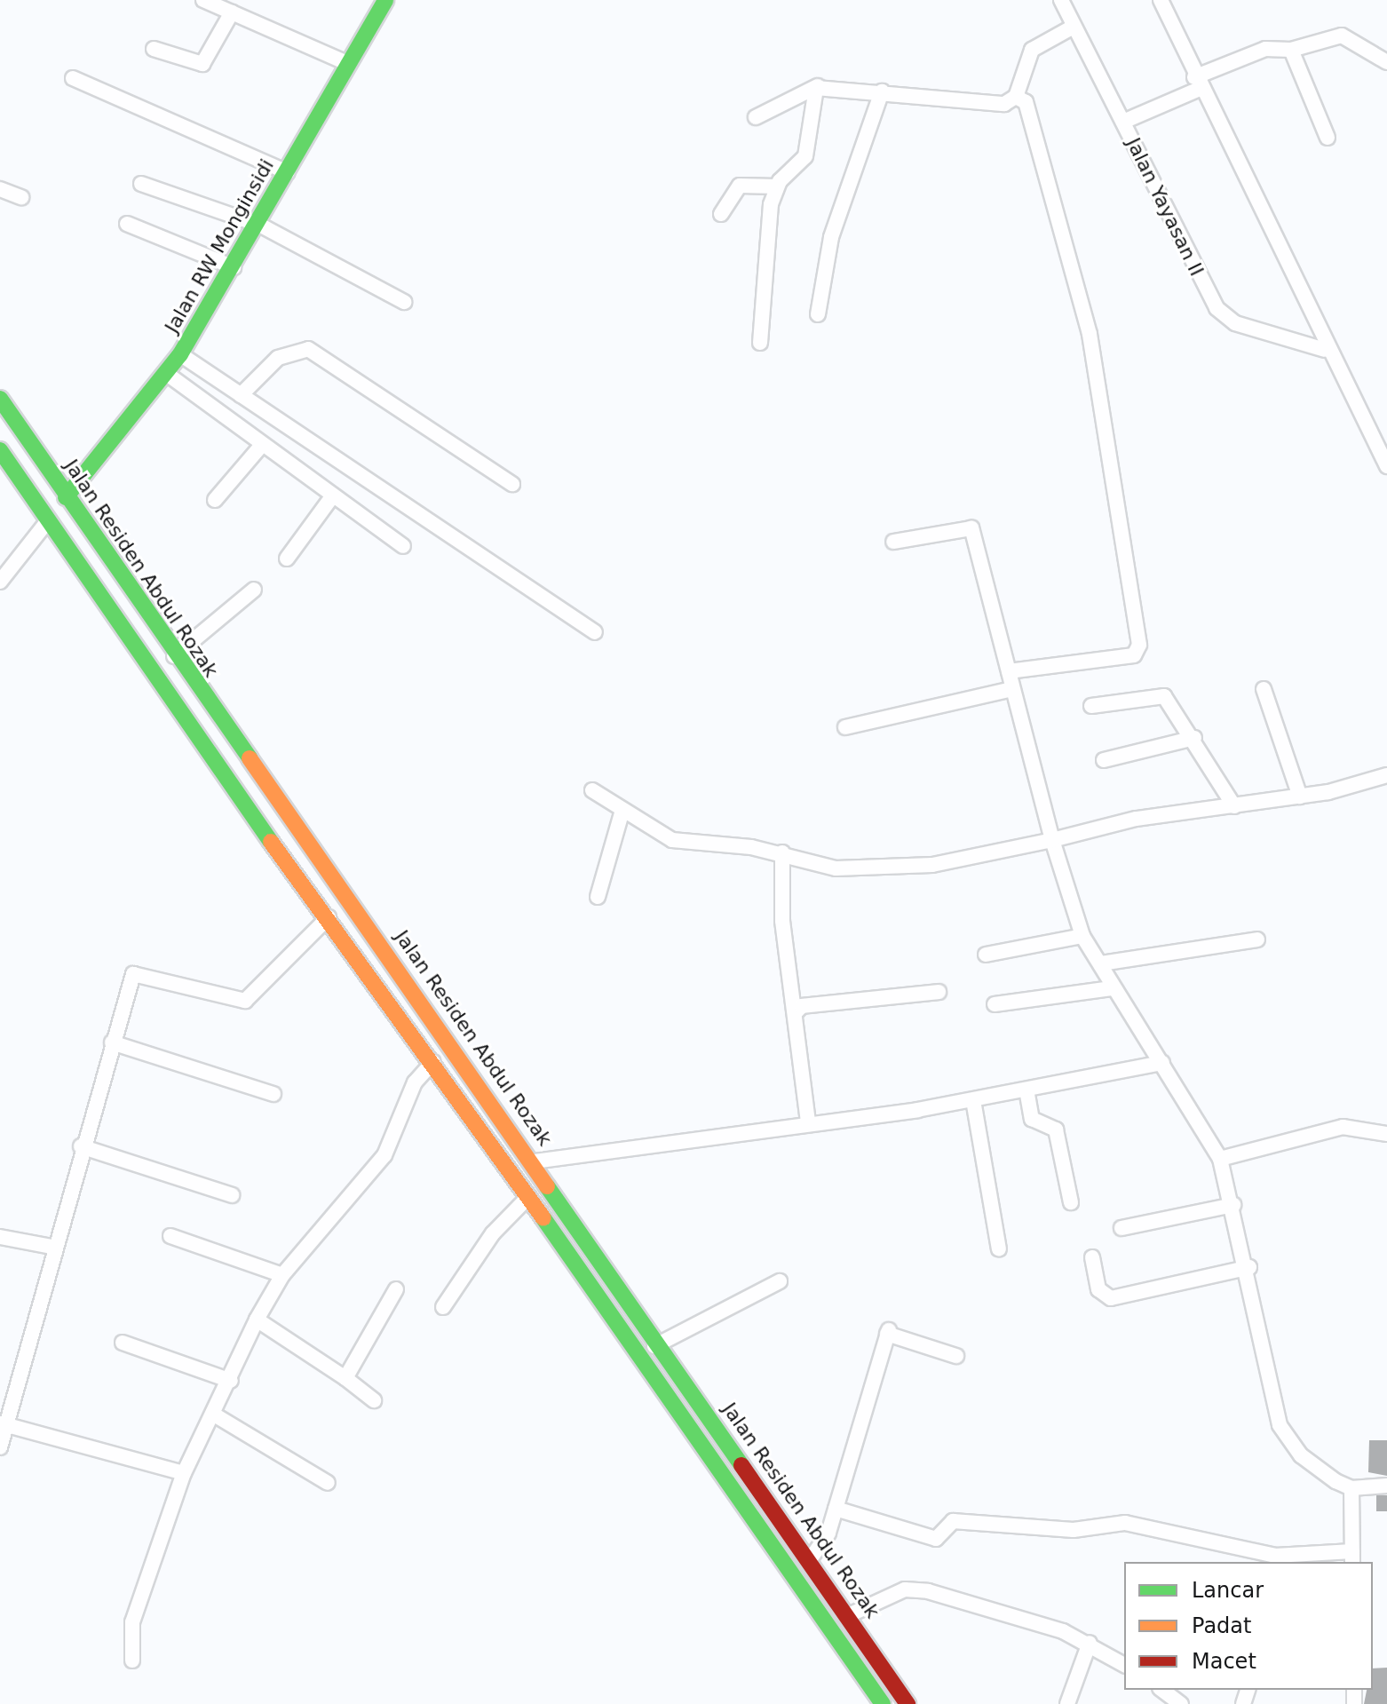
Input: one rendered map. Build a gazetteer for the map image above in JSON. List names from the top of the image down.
{
  "streets": {
    "main road": ["Jalan RW Monginsidi", "Jalan Residen Abdul Rozak"],
    "street": ["Jalan Yayasan II"]
  },
  "crossings": [
    ["Jalan RW Monginsidi", "Jalan Residen Abdul Rozak"]
  ],
  "legend": ["Lancar", "Padat", "Macet"]
}
